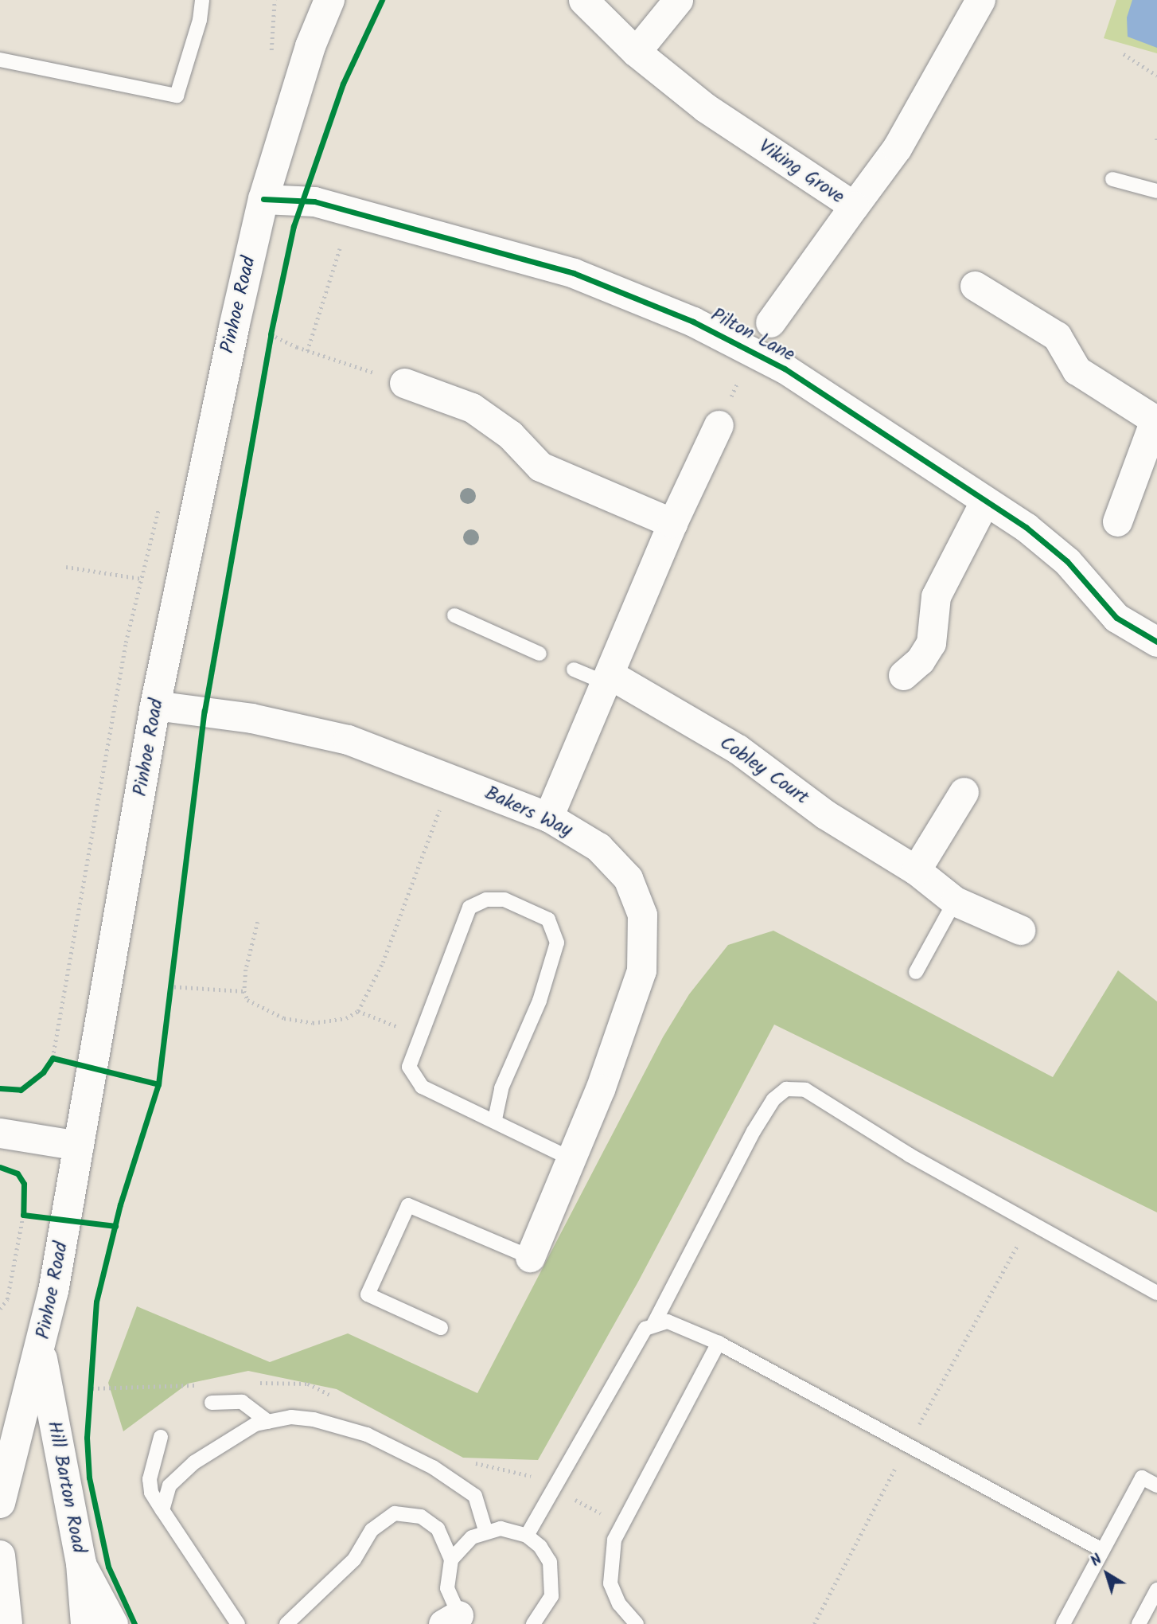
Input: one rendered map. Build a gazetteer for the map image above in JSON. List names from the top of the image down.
{
  "streets": {
    "main road": ["Pinhoe Road", "Hill Barton Road"],
    "street": [
      "Viking Grove",
      "Pilton Lane",
      "Cobley Court",
      "Bakers Way"
    ]
  },
  "crossings": [
    ["Pinhoe Road", "Pilton Lane"],
    ["Pinhoe Road", "Bakers Way"],
    ["Pinhoe Road", "Hill Barton Road"]
  ],
  "north": "top left"
}
